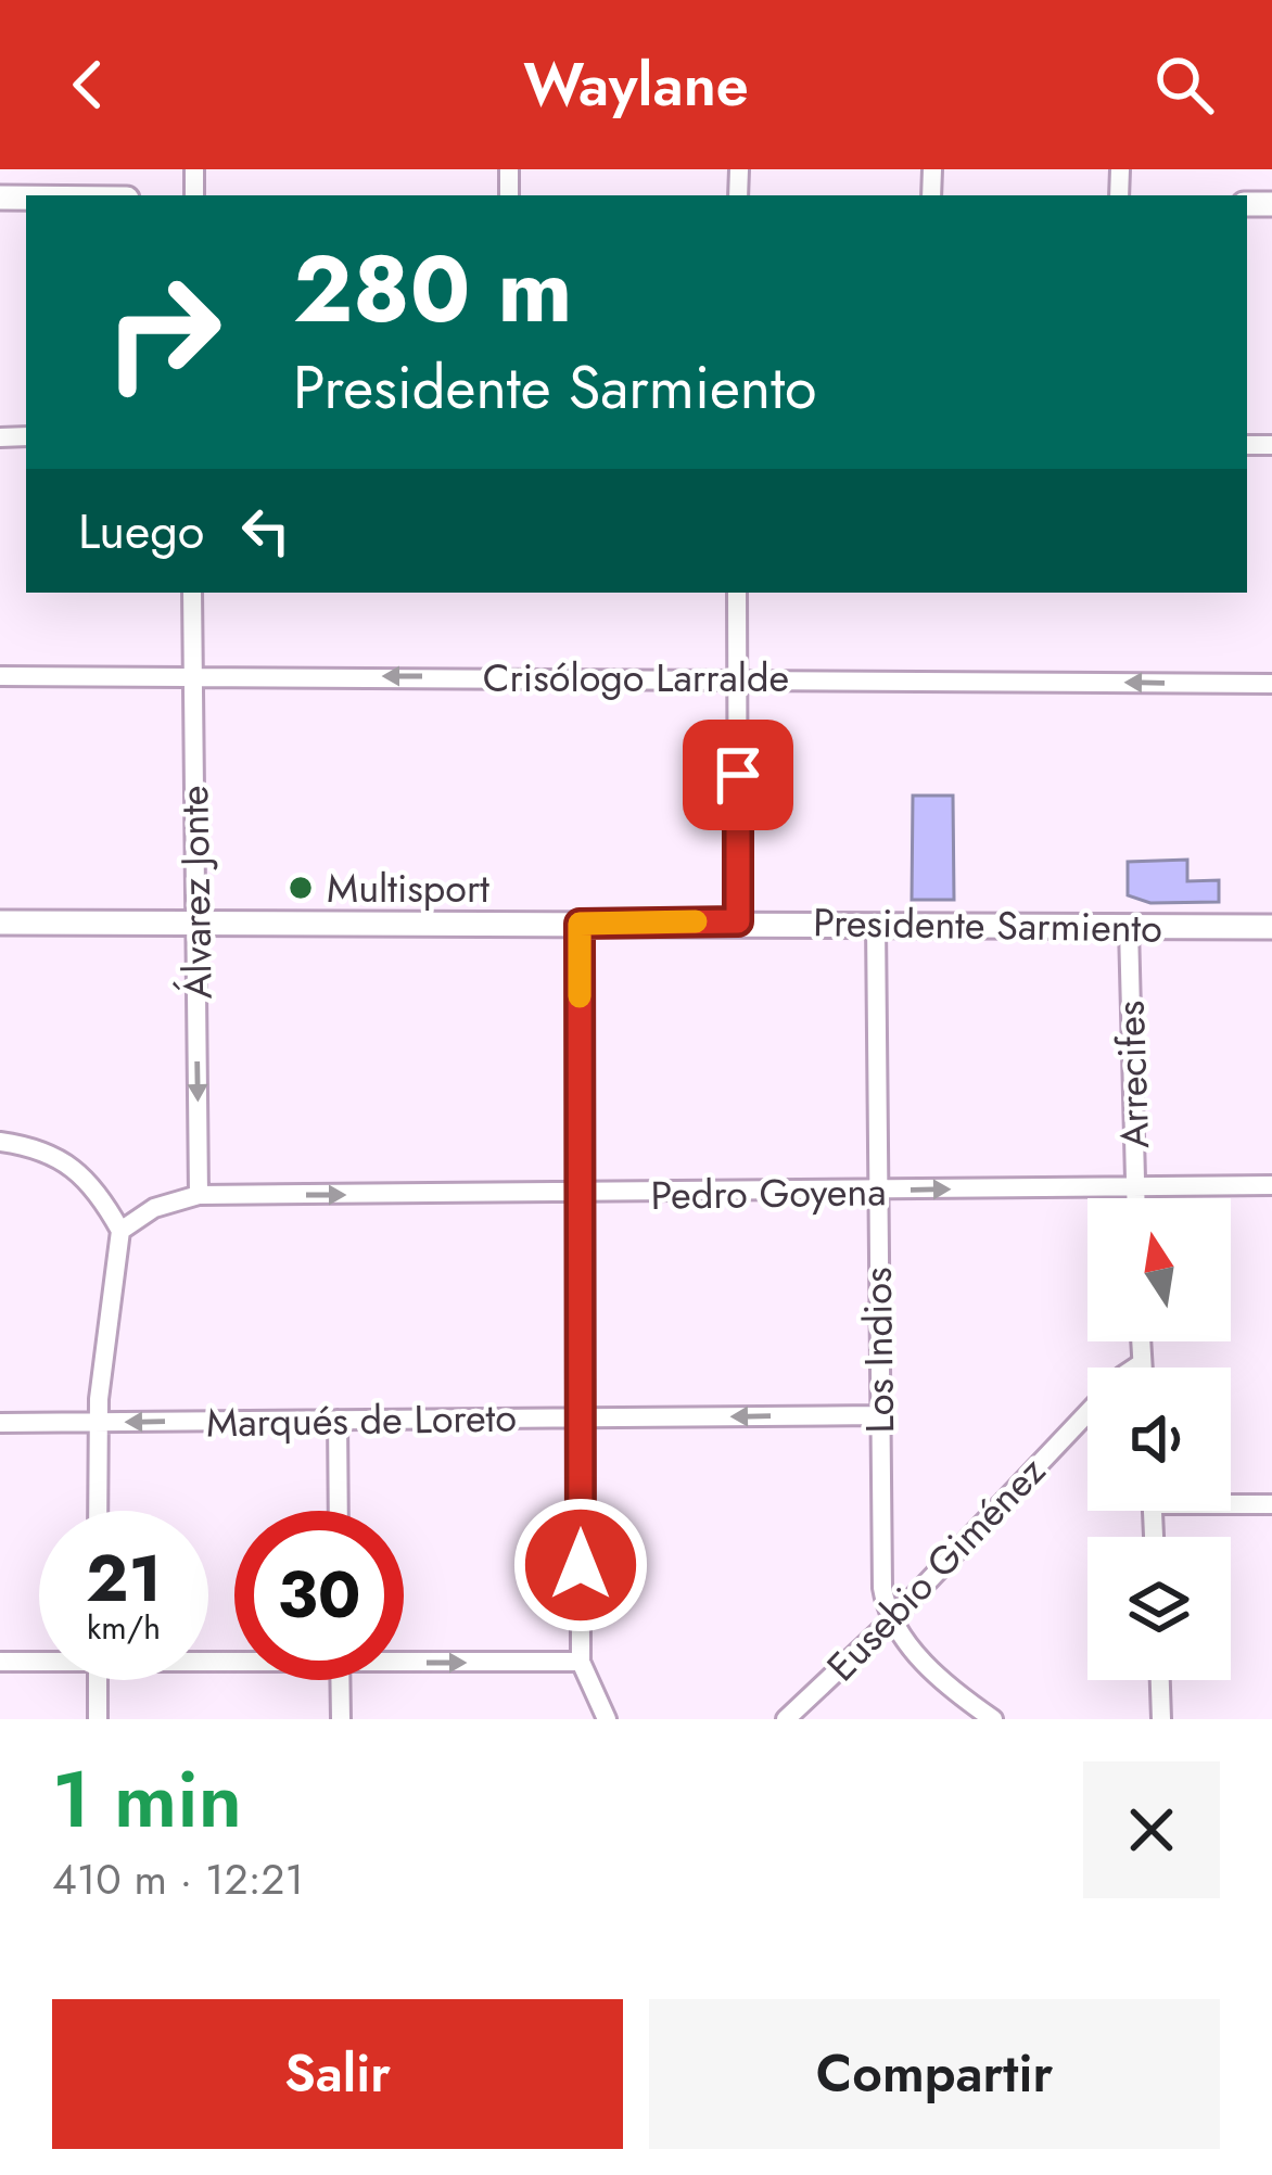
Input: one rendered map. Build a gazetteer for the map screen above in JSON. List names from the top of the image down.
{
  "streets": {
    "main road": ["Presidente Sarmiento"],
    "street": [
      "Crisólogo Larralde",
      "Álvarez Jonte",
      "Arrecifes",
      "Pedro Goyena",
      "Los Indios",
      "Marqués de Loreto",
      "Eusebio Giménez"
    ]
  },
  "crossings": [
    ["Crisólogo Larralde", "Álvarez Jonte"],
    ["Álvarez Jonte", "Presidente Sarmiento"],
    ["Álvarez Jonte", "Pedro Goyena"],
    ["Presidente Sarmiento", "Arrecifes"],
    ["Presidente Sarmiento", "Los Indios"],
    ["Arrecifes", "Pedro Goyena"],
    ["Pedro Goyena", "Los Indios"],
    ["Los Indios", "Marqués de Loreto"],
    ["Los Indios", "Eusebio Giménez"]
  ],
  "one_way": [
    "Crisólogo Larralde",
    "Álvarez Jonte",
    "Pedro Goyena",
    "Marqués de Loreto"
  ],
  "places": ["Multisport"],
  "north": "top",
  "page": {
    "header": "Waylane",
    "turn": ["280 m", "Presidente Sarmiento"],
    "then": "Luego",
    "speed": "21 km/h",
    "limit": "30",
    "heading": ["1 min", "410 m · 12:21"],
    "buttons": ["Salir", "Compartir"]
  }
}
